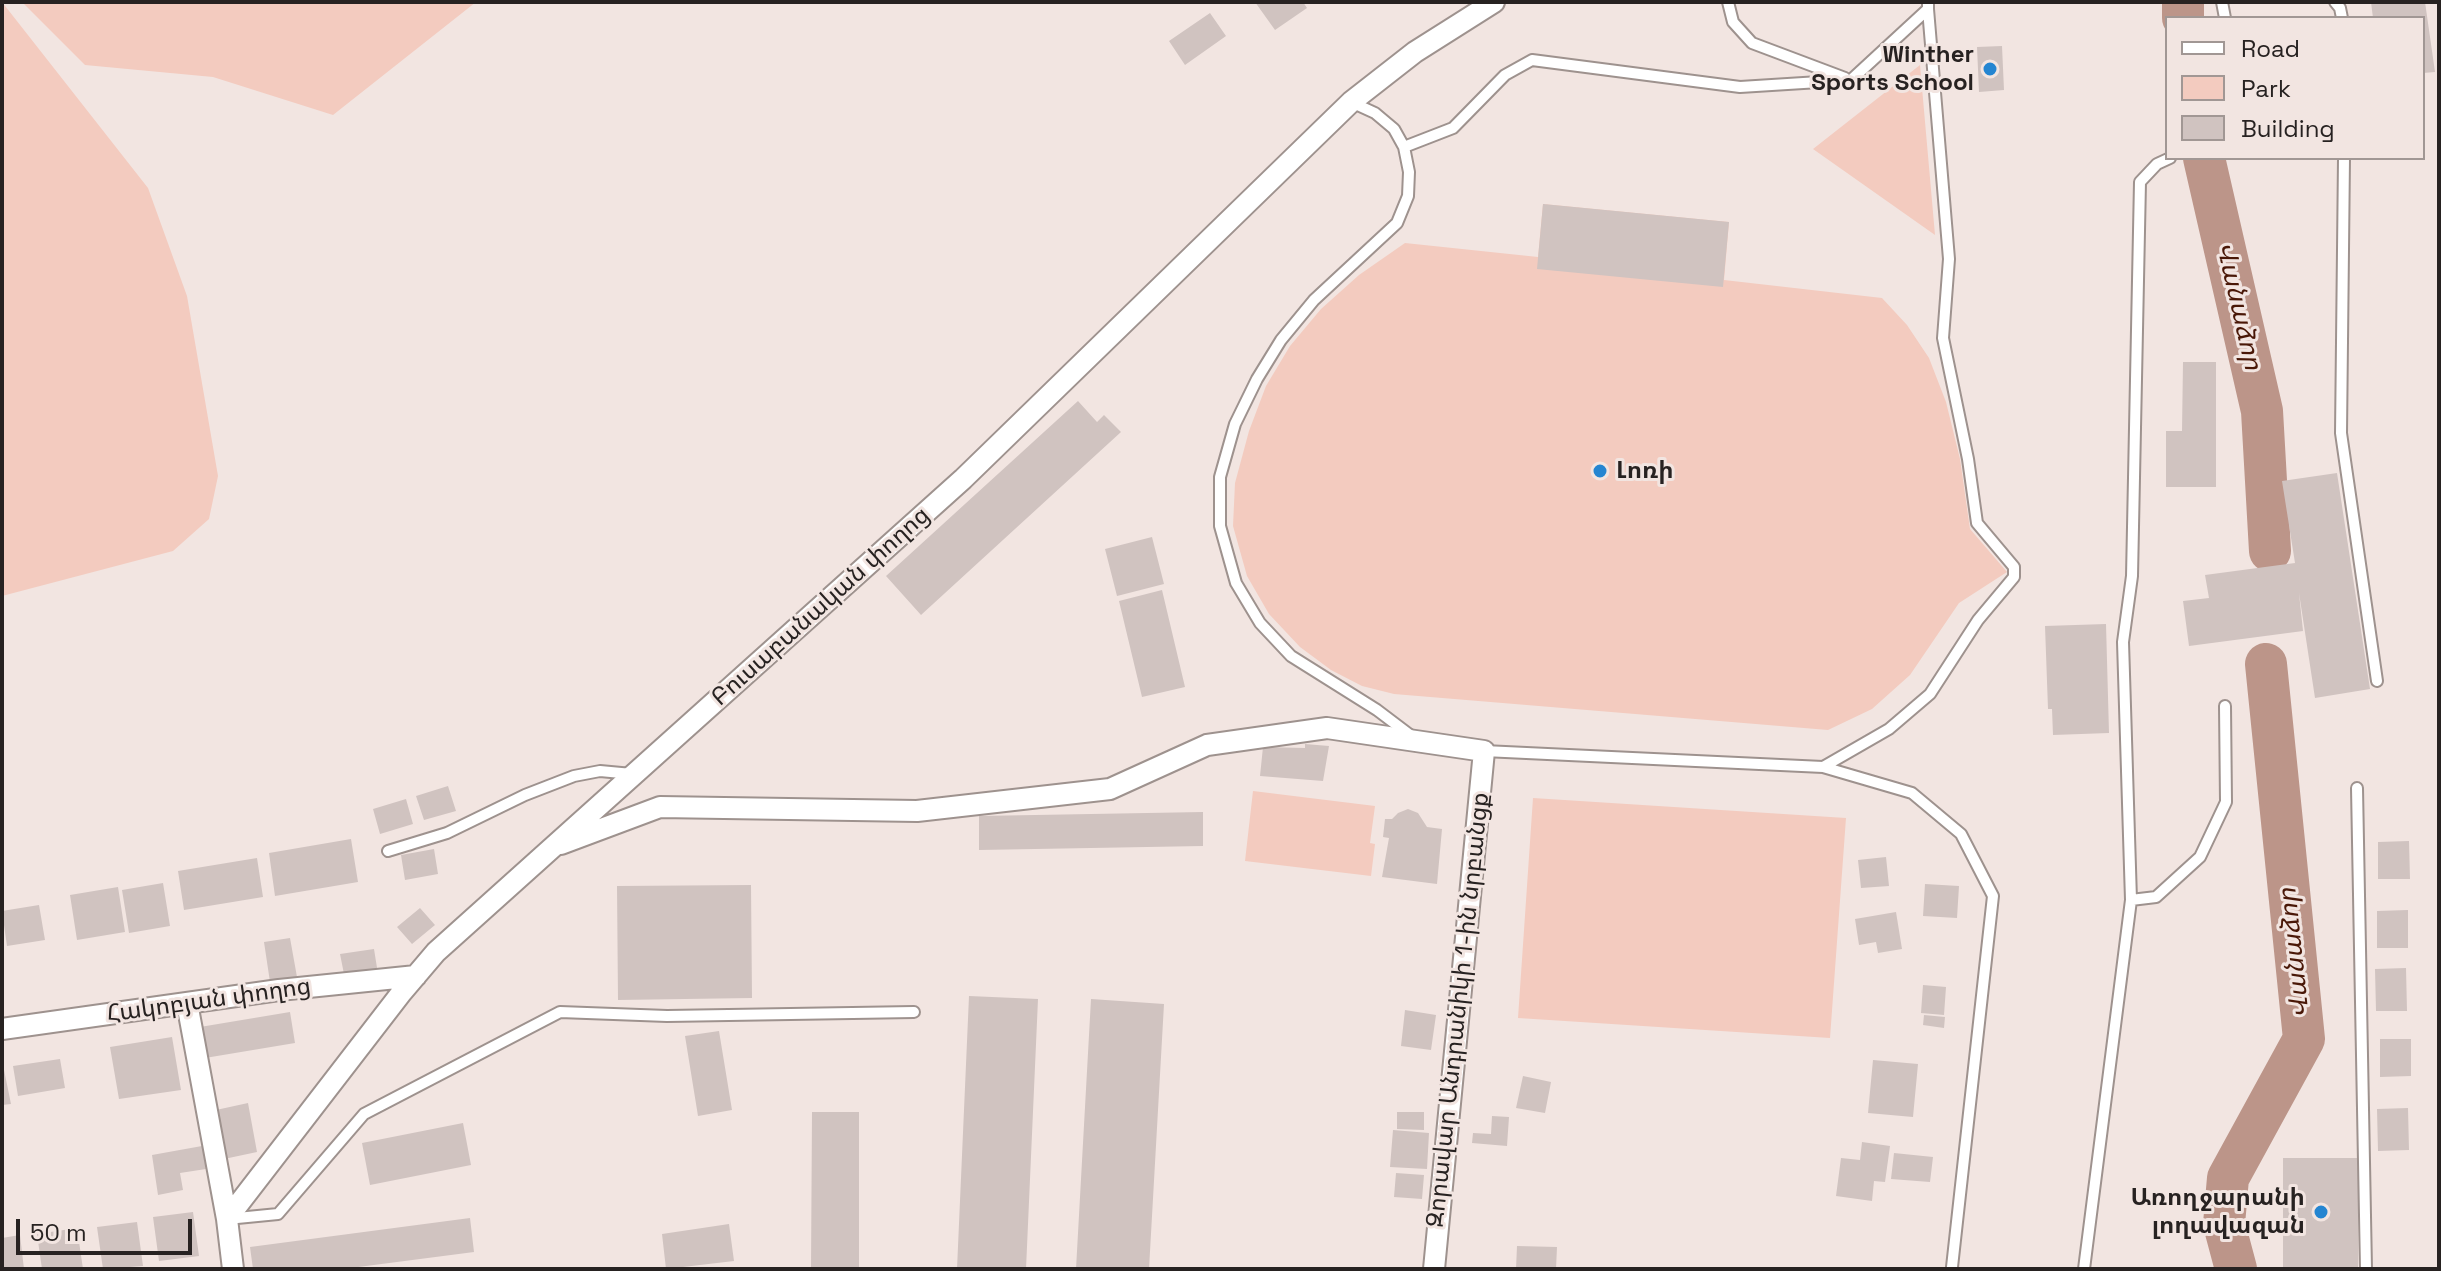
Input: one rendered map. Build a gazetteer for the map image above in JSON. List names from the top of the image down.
{
  "streets": {
    "street": ["Բուսաբանական փողոց", "Հակոբյան փողոց", "Զորավար Անդրանիկի 1-ին նրբանցք"]
  },
  "crossings": [
    ["Բուսաբանական փողոց", "Հակոբյան փողոց"]
  ],
  "water": ["Վանաձոր"],
  "places": ["Winther Sports School", "Լոռի", "Առողջարանի լողավազան"],
  "legend": ["Road", "Park", "Building"],
  "scale_bar": "50 m"
}
